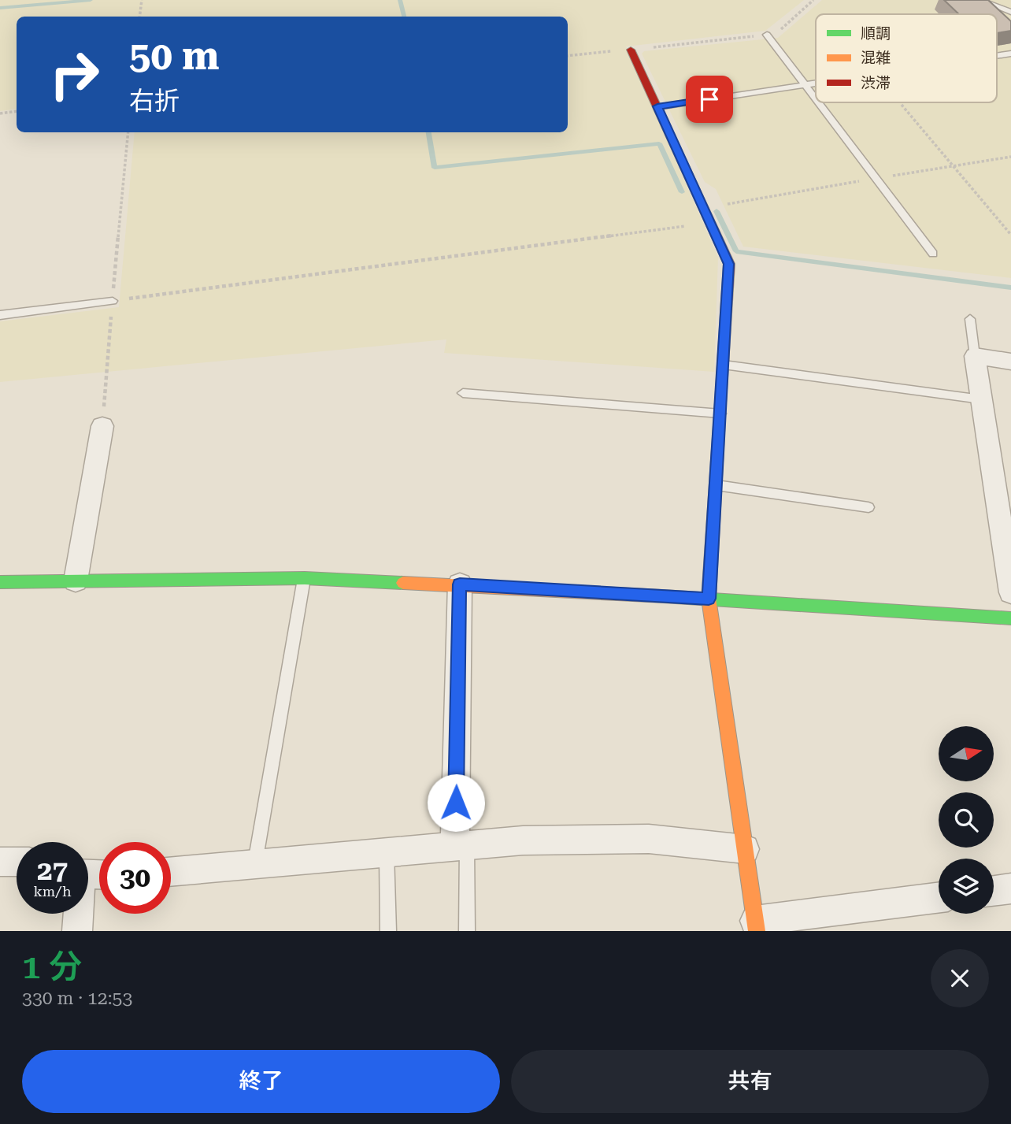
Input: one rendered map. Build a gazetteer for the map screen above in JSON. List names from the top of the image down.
{
  "legend": ["順調", "混雑", "渋滞"],
  "north": "right",
  "page": {
    "turn": ["50 m", "右折"],
    "speed": "27 km/h",
    "limit": "30",
    "heading": ["1 分", "330 m · 12:53"],
    "buttons": ["終了", "共有"]
  }
}
